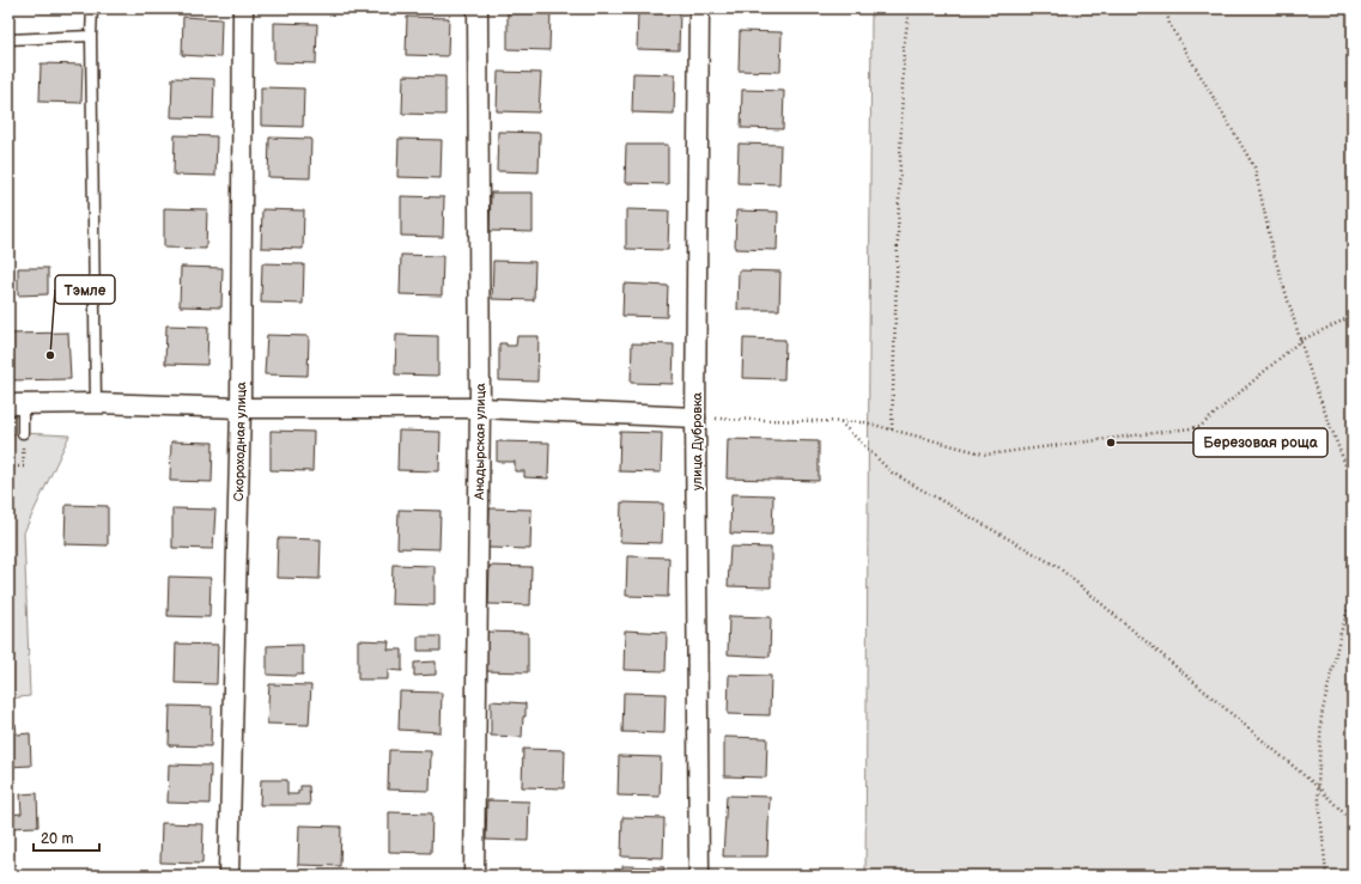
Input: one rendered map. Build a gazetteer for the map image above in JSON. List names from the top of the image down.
{
  "streets": {
    "street": ["улица Дубровка", "Скороходная улица", "Анадырская улица"]
  },
  "places": ["Тэмле", "Березовая роща"],
  "scale_bar": "20 m"
}
